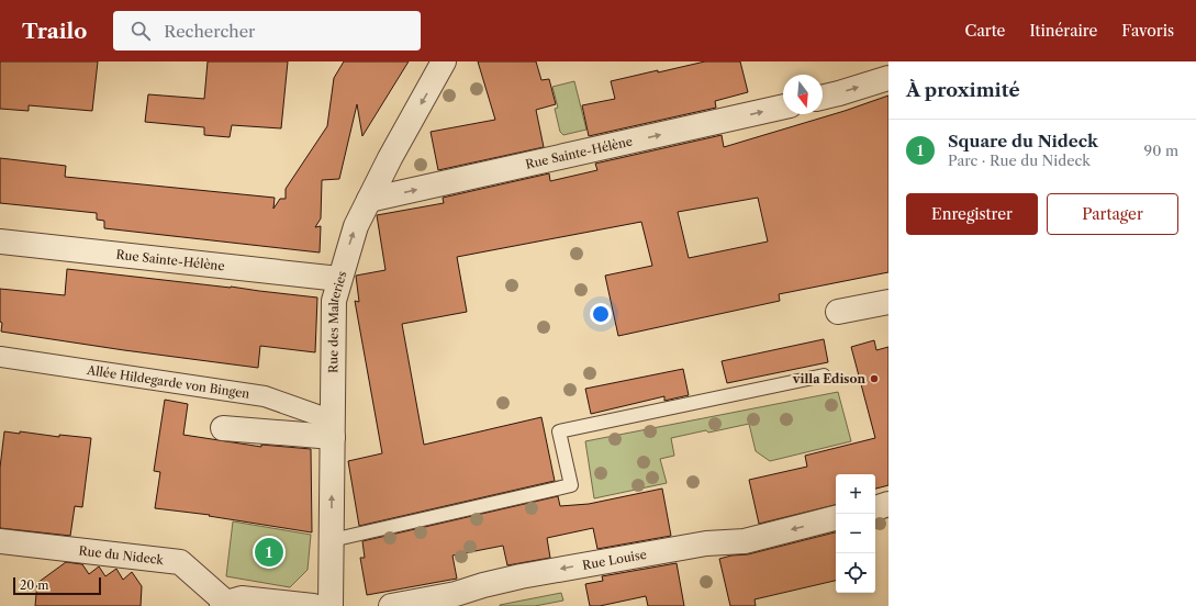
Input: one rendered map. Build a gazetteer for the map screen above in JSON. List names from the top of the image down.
{
  "streets": {
    "street": [
      "Rue Sainte-Hélène",
      "Rue des Malteries",
      "Allée Hildegarde von Bingen",
      "Rue du Nideck",
      "Rue Louise"
    ]
  },
  "crossings": [
    ["Rue Sainte-Hélène", "Rue des Malteries"],
    ["Rue des Malteries", "Allée Hildegarde von Bingen"]
  ],
  "one_way": ["Rue Sainte-Hélène", "Rue Louise"],
  "places": ["villa Edison"],
  "scale_bar": "20 m",
  "north": "bottom",
  "page": {
    "header": "Trailo",
    "search": "Rechercher",
    "nav": ["Carte", "Itinéraire", "Favoris"],
    "heading": "À proximité",
    "list": [
      {
        "mark": "1",
        "name": "Square du Nideck",
        "note": "Parc · Rue du Nideck",
        "value": "90 m"
      }
    ],
    "buttons": ["Enregistrer", "Partager"],
    "map_buttons": ["+", "−"],
    "pins": "1",
    "scale": "20 m"
  }
}
